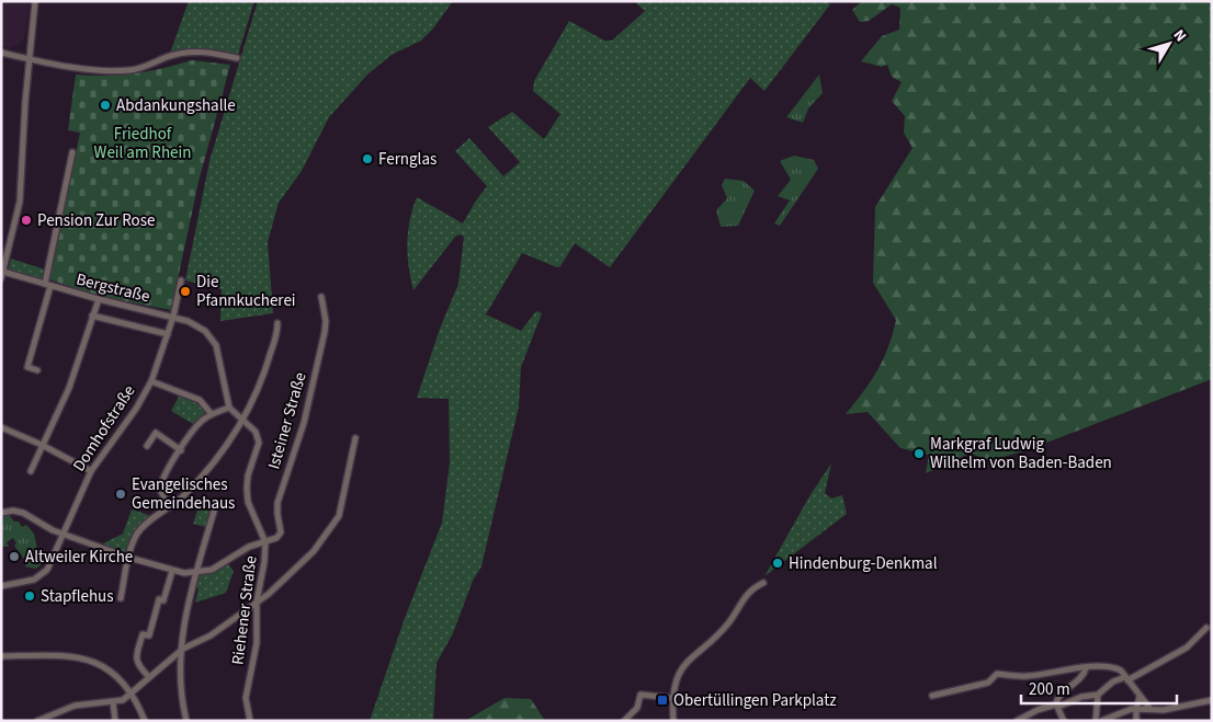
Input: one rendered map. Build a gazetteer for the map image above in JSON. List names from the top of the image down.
{
  "streets": {
    "street": [
      "Bergstraße",
      "Isteiner Straße",
      "Domhofstraße",
      "Riehener Straße"
    ]
  },
  "crossings": [
    ["Bergstraße", "Domhofstraße"],
    ["Isteiner Straße", "Riehener Straße"]
  ],
  "parks": ["Friedhof Weil am Rhein"],
  "places": {
    "other": [
      "Abdankungshalle",
      "Fernglas",
      "Pension Zur Rose",
      "Die Pfannkucherei",
      "Markgraf Ludwig Wilhelm von Baden-Baden",
      "Evangelisches Gemeindehaus",
      "Altweiler Kirche",
      "Hindenburg-Denkmal",
      "Stapflehus"
    ],
    "transit": ["Obertüllingen Parkplatz"]
  },
  "scale_bar": "200 m",
  "north": "top right"
}
